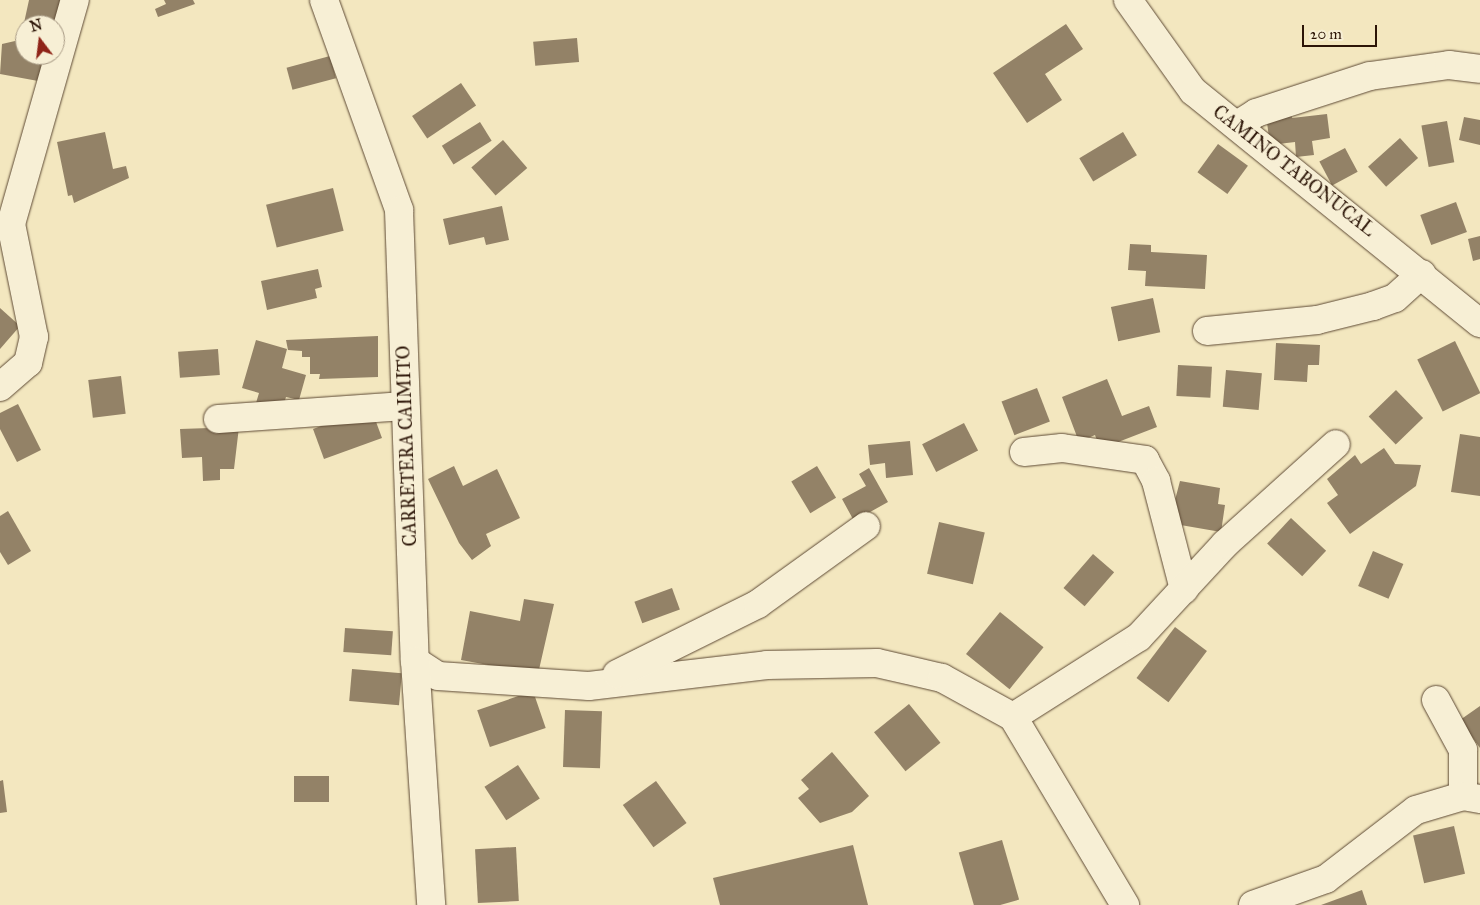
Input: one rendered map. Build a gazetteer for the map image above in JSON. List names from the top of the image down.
{
  "streets": {
    "street": ["CAMINO TABONUCAL", "CARRETERA CAIMITO"]
  },
  "scale_bar": "20 m",
  "north": "top"
}
